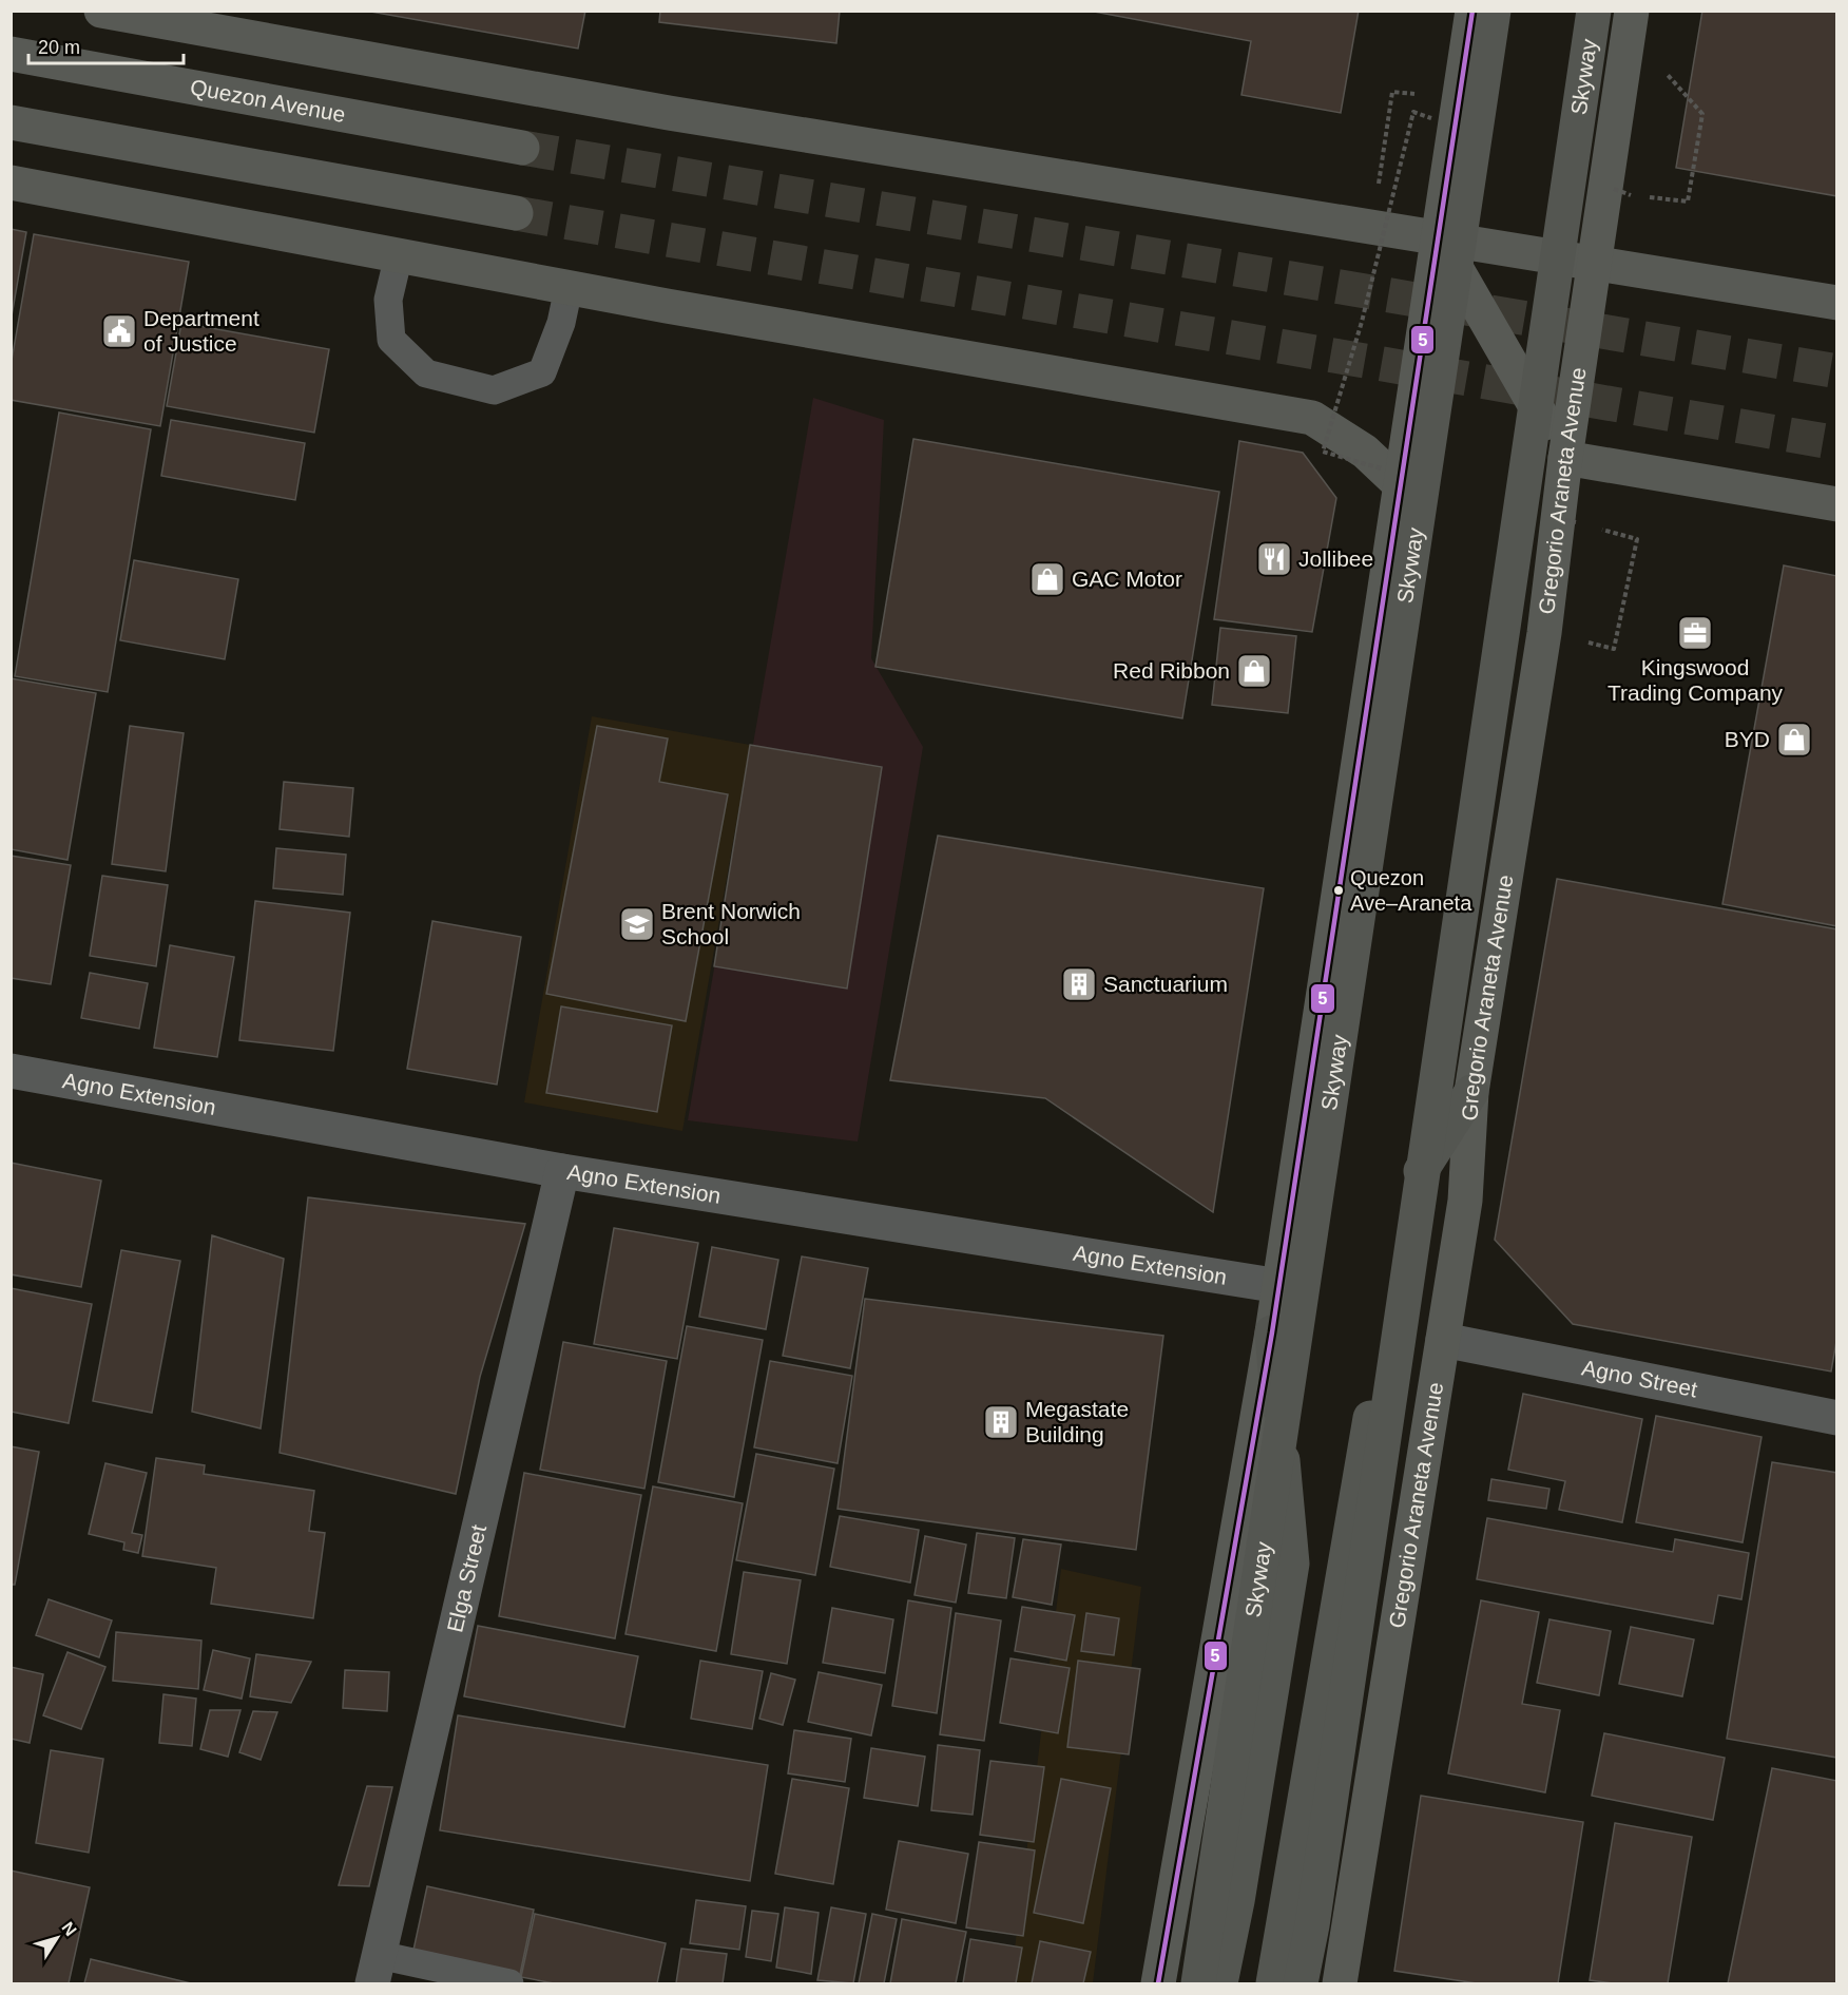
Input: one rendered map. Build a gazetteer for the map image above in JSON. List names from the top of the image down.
{
  "streets": {
    "highway": ["Skyway"],
    "main road": ["Quezon Avenue", "Gregorio Araneta Avenue"],
    "street": ["Agno Extension", "Agno Street", "Elga Street"]
  },
  "crossings": [
    ["Gregorio Araneta Avenue", "Agno Street"],
    ["Agno Extension", "Elga Street"]
  ],
  "places": {
    "public building": ["Department of Justice"],
    "restaurant": ["Jollibee"],
    "shop": ["GAC Motor", "Red Ribbon", "BYD"],
    "office": ["Kingswood Trading Company"],
    "other": ["Quezon Ave–Araneta"],
    "school or university": ["Brent Norwich School"],
    "building": ["Sanctuarium", "Megastate Building"]
  },
  "lines": ["transit line 5"],
  "scale_bar": "20 m",
  "north": "top right"
}
